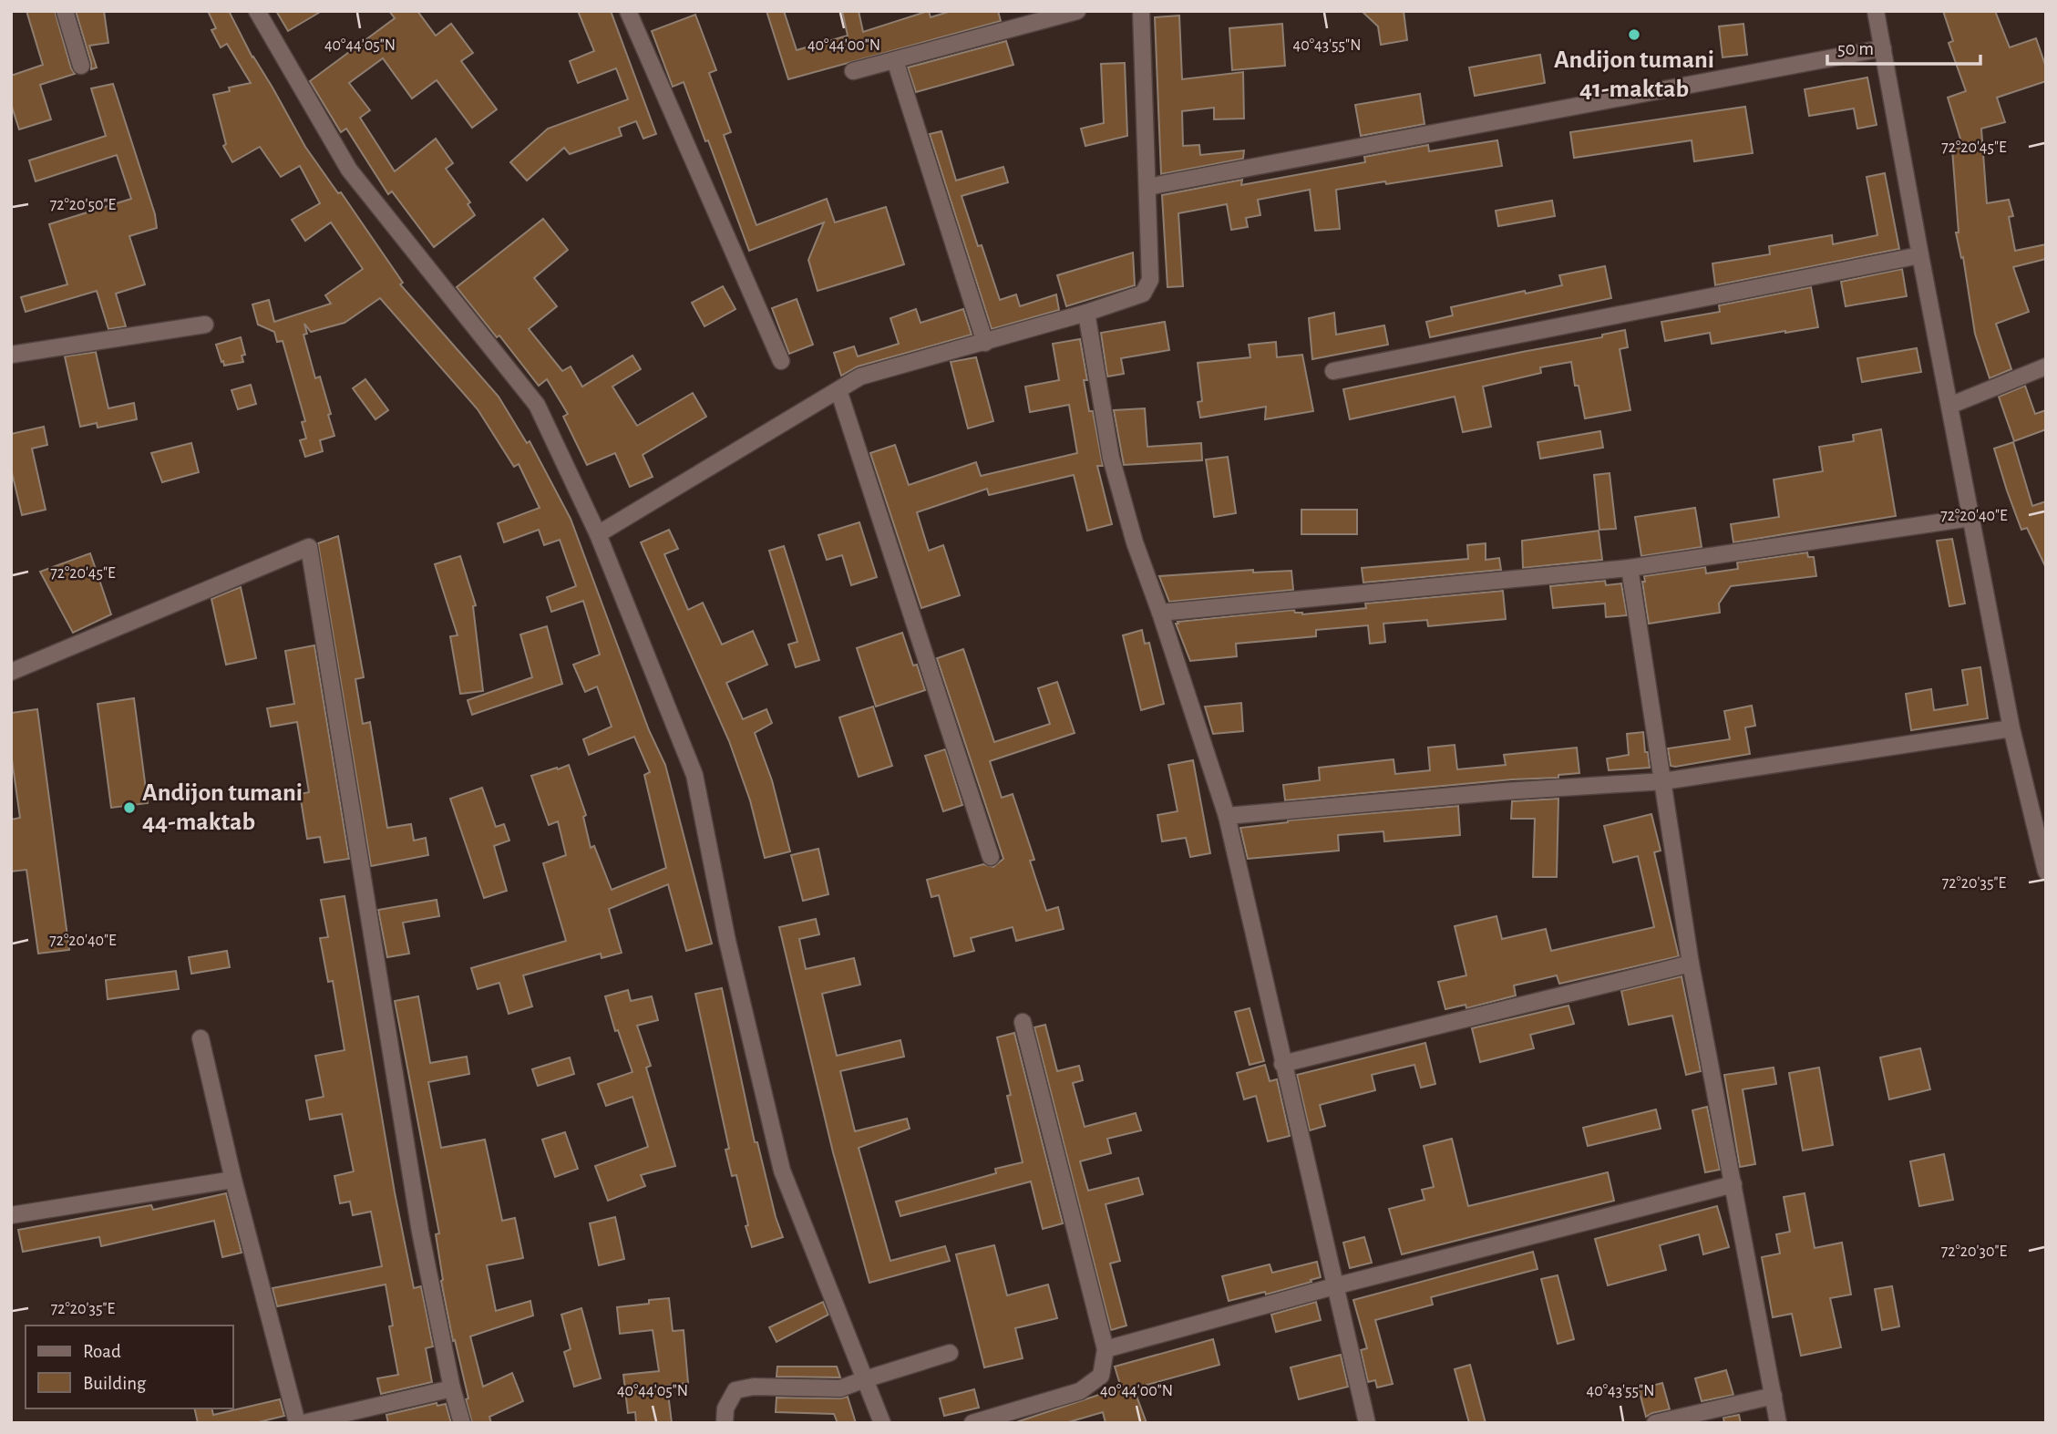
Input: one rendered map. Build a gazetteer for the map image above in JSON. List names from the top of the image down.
{
  "places": ["Andijon tumani 41-maktab", "Andijon tumani 44-maktab"],
  "legend": ["Road", "Building"],
  "scale_bar": "50 m",
  "coordinates": [
    "40°44'05\"N",
    "40°44'00\"N",
    "40°43'55\"N",
    "72°20'45\"E",
    "72°20'50\"E",
    "72°20'40\"E",
    "72°20'35\"E",
    "72°20'30\"E"
  ]
}
